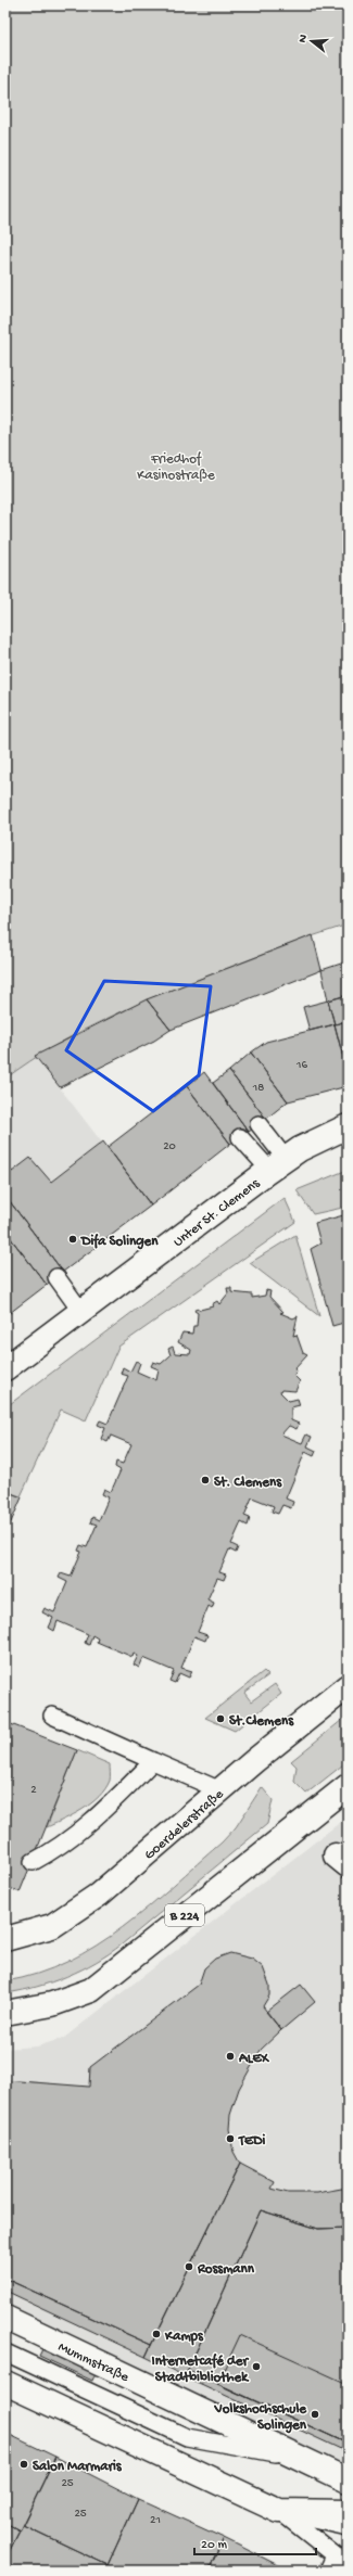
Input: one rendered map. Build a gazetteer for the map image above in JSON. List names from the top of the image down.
{
  "streets": {
    "street": [
      "Unter St. Clemens",
      "Goerdelerstraße",
      "B 224",
      "Mummstraße"
    ]
  },
  "parks": ["Friedhof Kasinostraße"],
  "places": [
    "Difa Solingen",
    "St. Clemens",
    "St.Clemens",
    "ALEX",
    "TEDi",
    "Rossmann",
    "Kamps",
    "Internetcafé der Stadtbibliothek",
    "Volkshochschule Solingen",
    "Salon Marmaris"
  ],
  "house_numbers": [
    "16",
    "18",
    "20",
    "2",
    "25",
    "25",
    "21"
  ],
  "scale_bar": "20 m",
  "north": "left"
}
